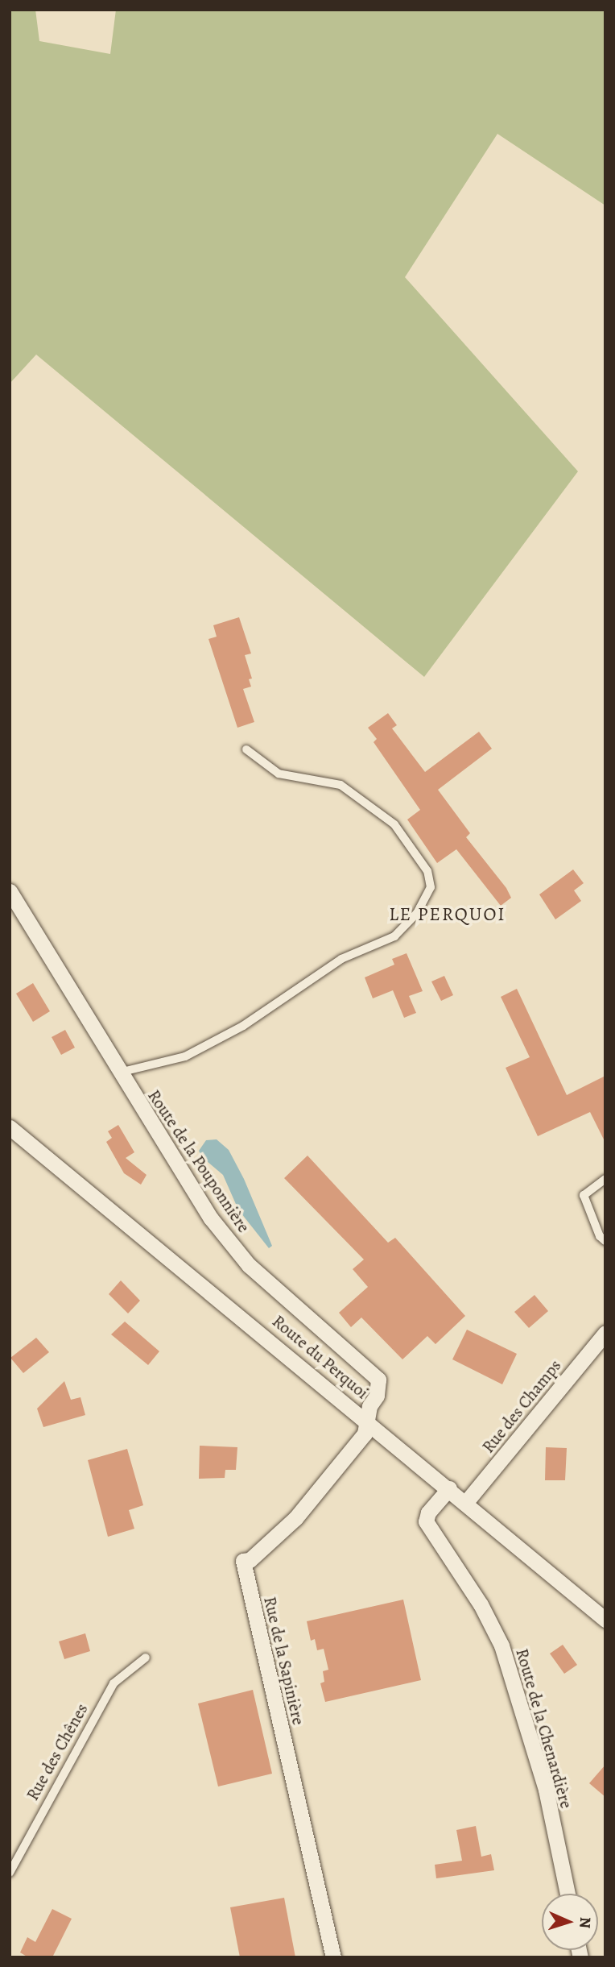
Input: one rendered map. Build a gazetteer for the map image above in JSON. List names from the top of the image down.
{
  "streets": {
    "street": [
      "Route de la Pouponnière",
      "Route du Perquoi",
      "Rue des Champs",
      "Rue de la Sapinière",
      "Route de la Chenardière"
    ],
    "lane": ["Rue des Chênes"]
  },
  "crossings": [
    ["Route de la Pouponnière", "Route du Perquoi"],
    ["Route de la Pouponnière", "Rue de la Sapinière"],
    ["Route du Perquoi", "Rue des Champs"],
    ["Route du Perquoi", "Rue de la Sapinière"],
    ["Route du Perquoi", "Route de la Chenardière"]
  ],
  "districts": ["LE PERQUOI"],
  "north": "right"
}
